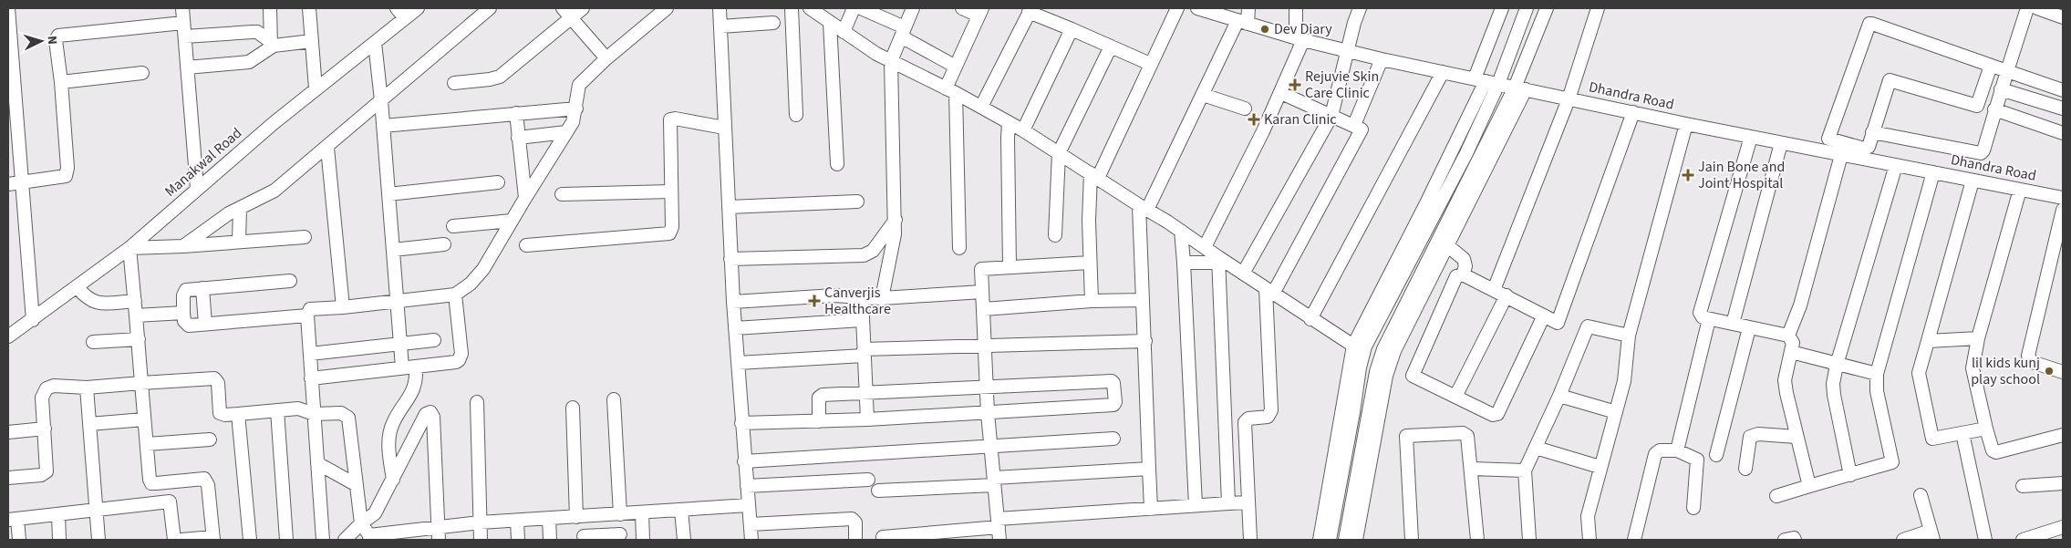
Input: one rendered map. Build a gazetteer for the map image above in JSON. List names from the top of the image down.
{
  "streets": {
    "street": ["Dhandra Road", "Manakwal Road"]
  },
  "places": {
    "other": ["Dev Diary", "lil kids kunj play school"],
    "health": [
      "Rejuvie Skin Care Clinic",
      "Karan Clinic",
      "Jain Bone and Joint Hospital",
      "Canverjis Healthcare"
    ]
  },
  "north": "right"
}
